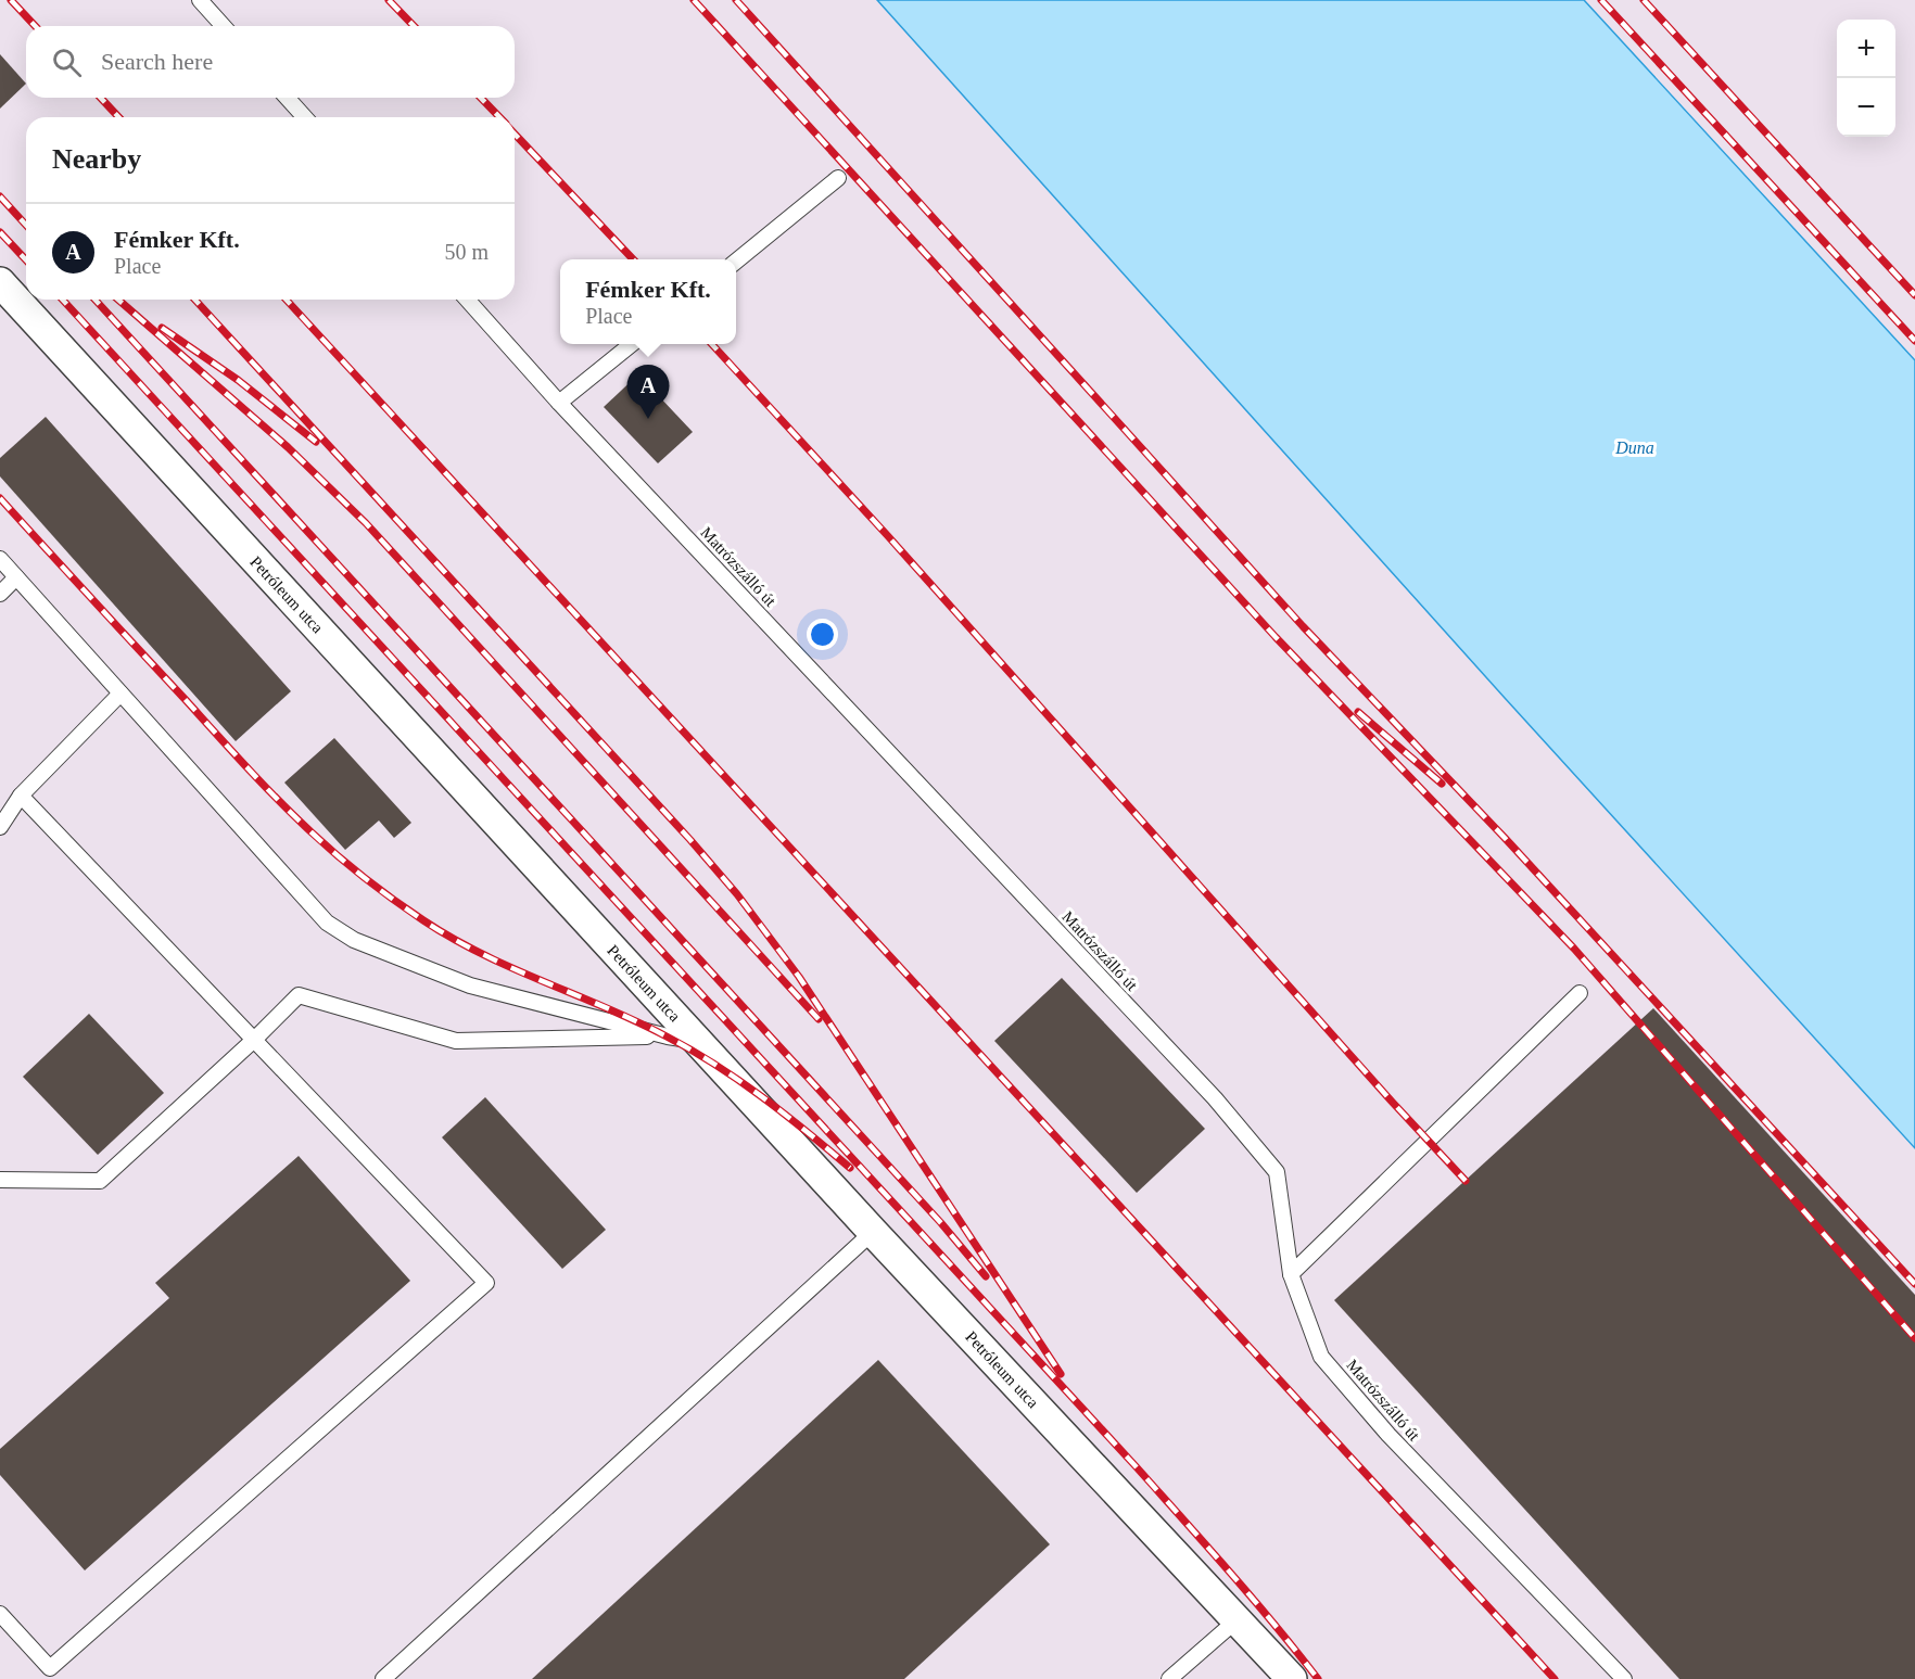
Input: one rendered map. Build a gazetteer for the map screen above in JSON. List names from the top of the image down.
{
  "streets": {
    "street": ["Petróleum utca"],
    "lane": ["Matrózszálló út"]
  },
  "water": ["Duna"],
  "page": {
    "map_buttons": ["+", "−"],
    "search": "Search here",
    "heading": "Nearby",
    "list": [
      {
        "mark": "A",
        "name": "Fémker Kft.",
        "note": "Place",
        "value": "50 m"
      }
    ],
    "popup": ["Fémker Kft.", "Place"],
    "pins": "A"
  }
}
